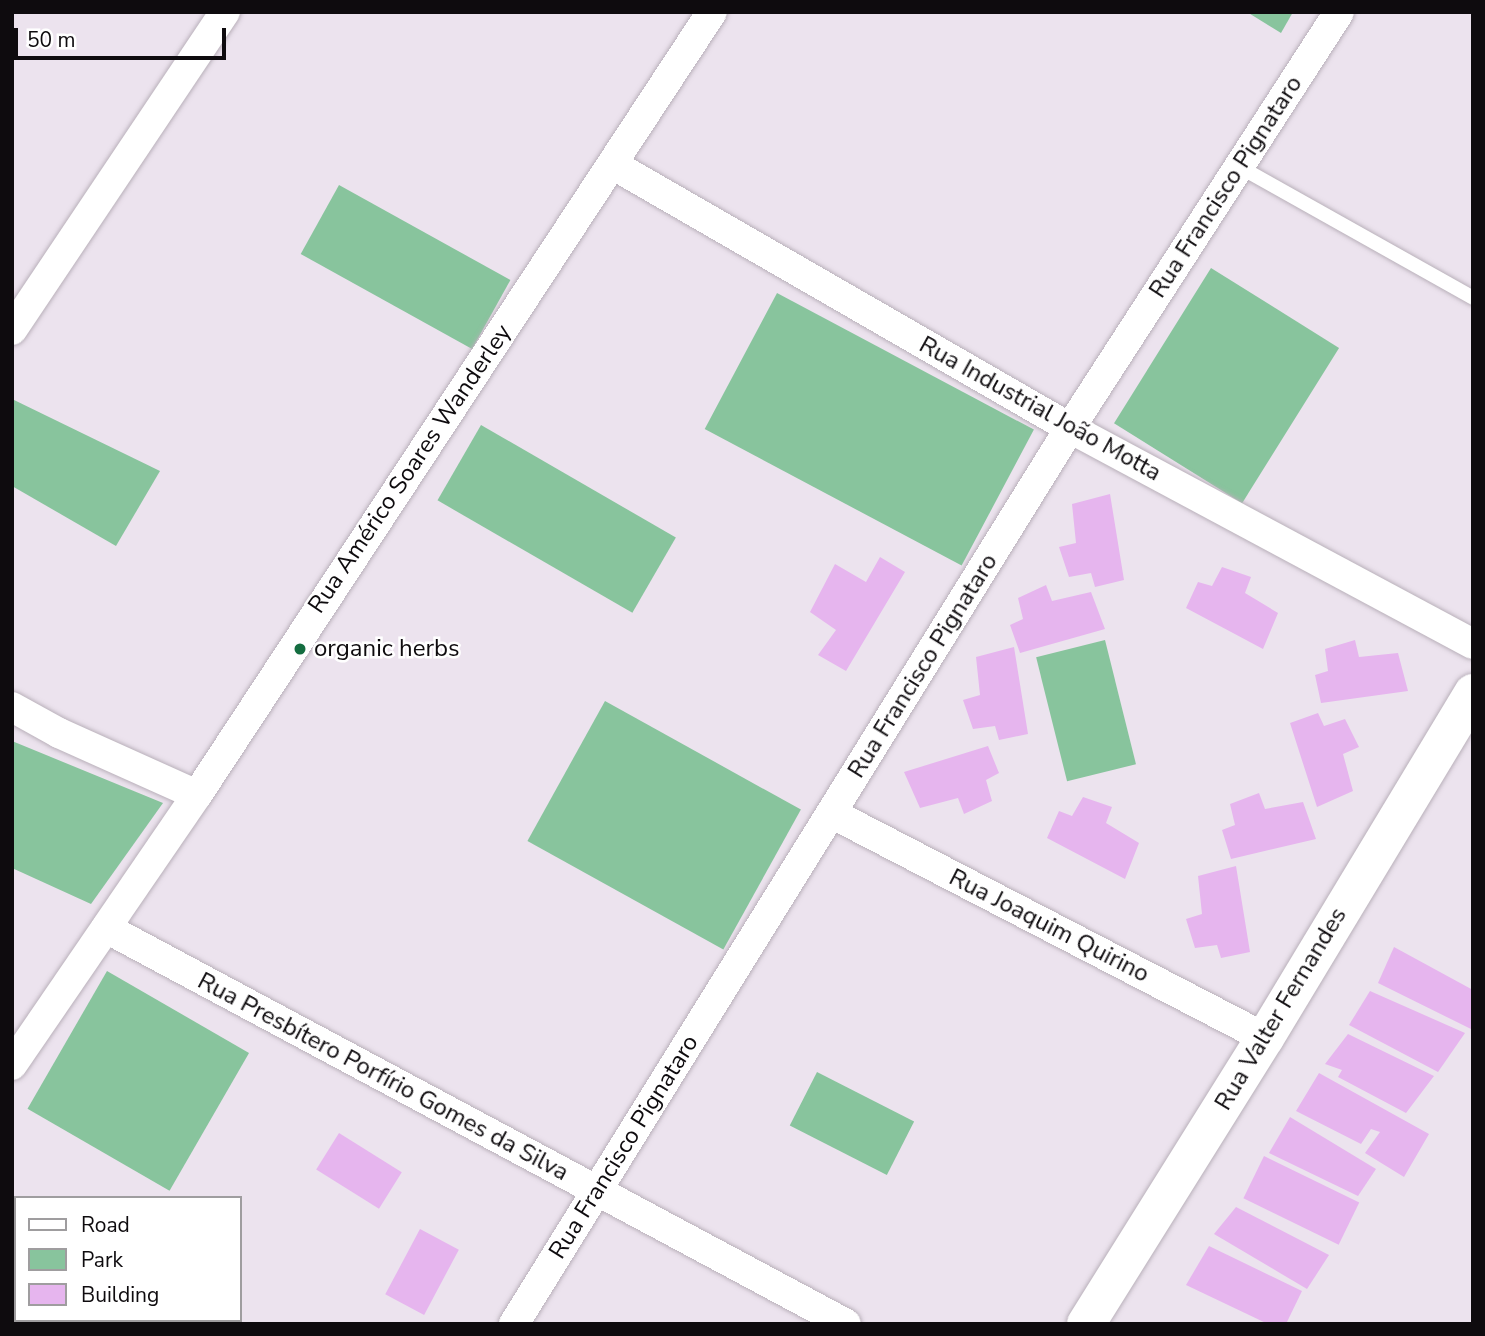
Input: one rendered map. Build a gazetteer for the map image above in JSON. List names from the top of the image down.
{
  "streets": {
    "main road": ["Rua Valter Fernandes"],
    "street": [
      "Rua Francisco Pignataro",
      "Rua Industrial João Motta",
      "Rua Américo Soares Wanderley",
      "Rua Joaquim Quirino",
      "Rua Presbítero Porfírio Gomes da Silva"
    ]
  },
  "crossings": [
    ["Rua Francisco Pignataro", "Rua Industrial João Motta"],
    ["Rua Francisco Pignataro", "Rua Joaquim Quirino"],
    ["Rua Francisco Pignataro", "Rua Presbítero Porfírio Gomes da Silva"],
    ["Rua Industrial João Motta", "Rua Américo Soares Wanderley"],
    ["Rua Américo Soares Wanderley", "Rua Presbítero Porfírio Gomes da Silva"],
    ["Rua Joaquim Quirino", "Rua Valter Fernandes"]
  ],
  "places": ["organic herbs"],
  "legend": ["Road", "Park", "Building"],
  "scale_bar": "50 m"
}
